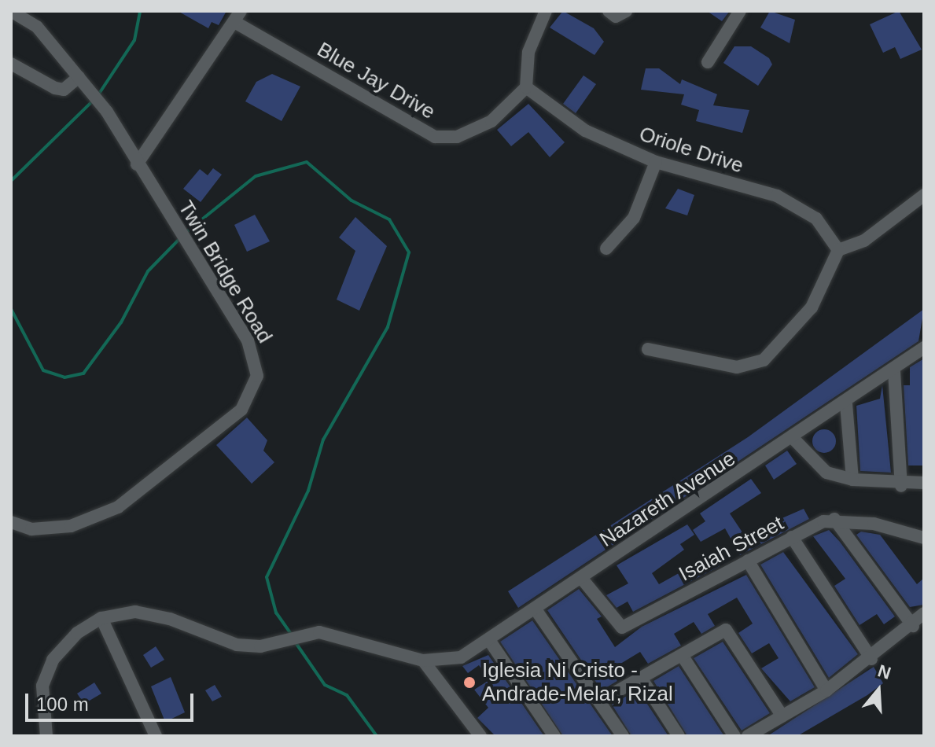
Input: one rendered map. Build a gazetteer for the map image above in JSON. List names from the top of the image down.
{
  "streets": {
    "street": [
      "Blue Jay Drive",
      "Oriole Drive",
      "Twin Bridge Road",
      "Nazareth Avenue",
      "Isaiah Street"
    ]
  },
  "crossings": [
    ["Blue Jay Drive", "Oriole Drive"],
    ["Nazareth Avenue", "Isaiah Street"]
  ],
  "places": ["Iglesia Ni Cristo - Andrade-Melar, Rizal"],
  "scale_bar": "100 m",
  "north": "top"
}
